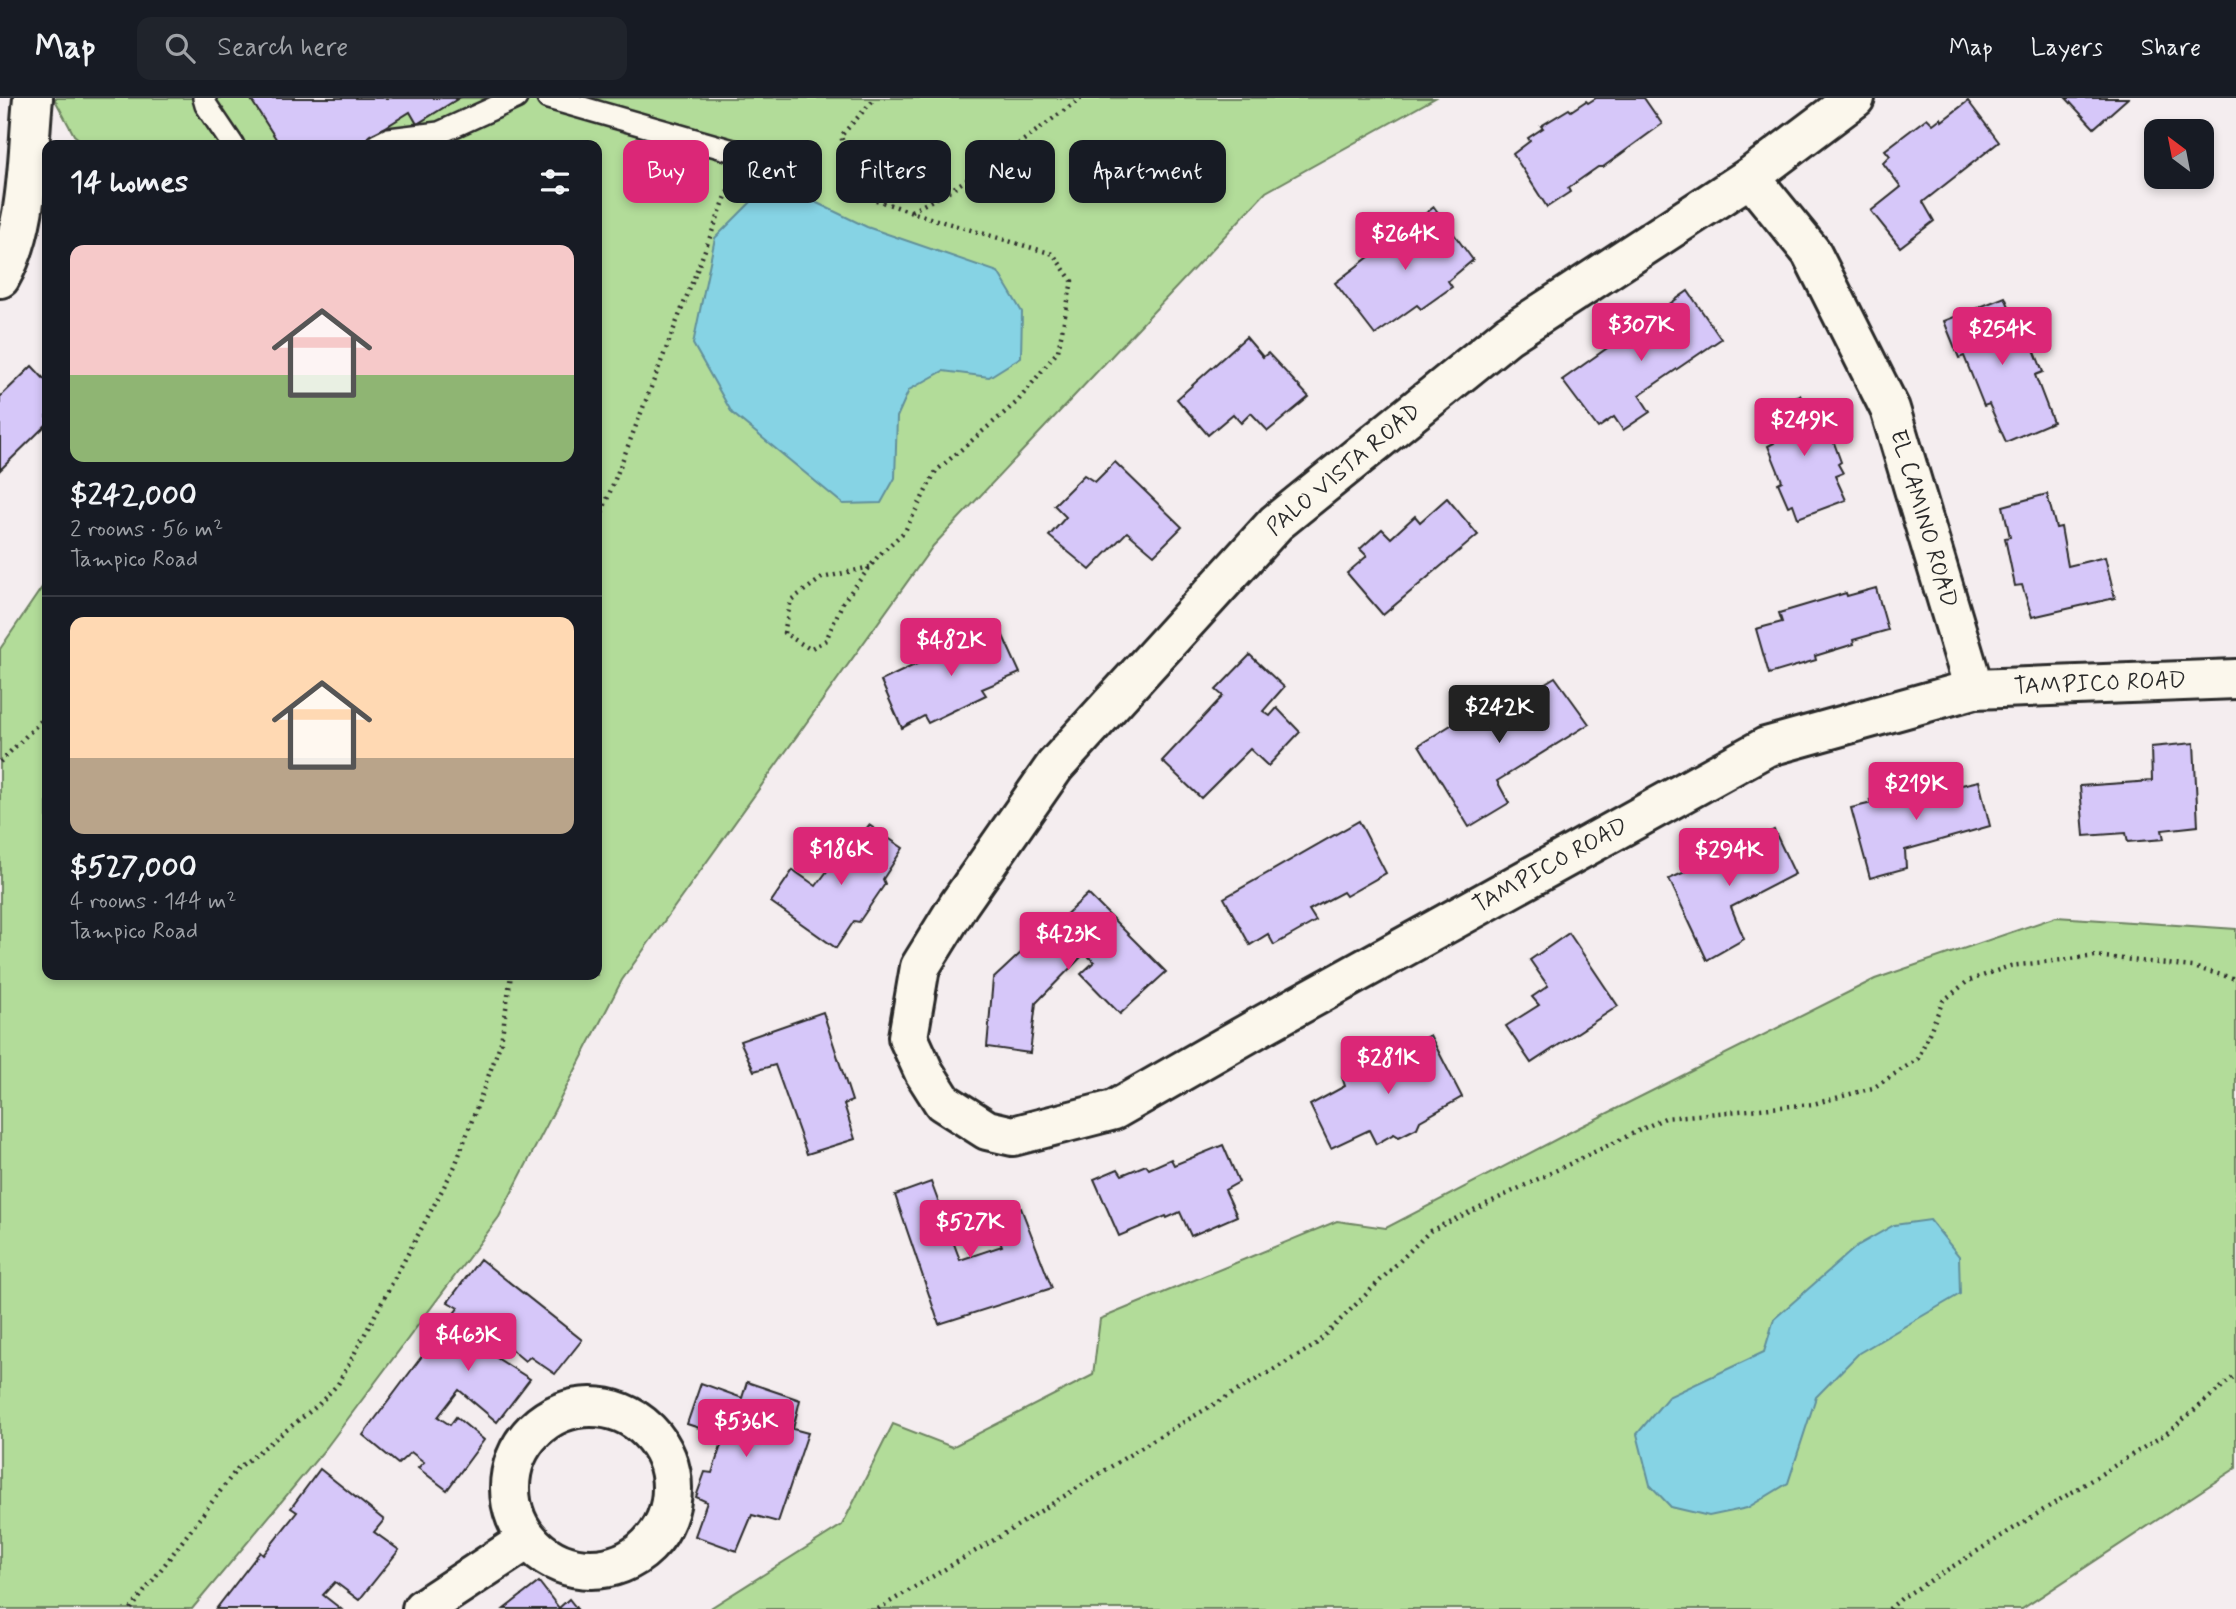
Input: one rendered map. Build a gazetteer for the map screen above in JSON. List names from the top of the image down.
{
  "streets": {
    "street": ["PALO VISTA ROAD", "EL CAMINO ROAD", "TAMPICO ROAD"]
  },
  "crossings": [
    ["PALO VISTA ROAD", "EL CAMINO ROAD"],
    ["PALO VISTA ROAD", "TAMPICO ROAD"],
    ["EL CAMINO ROAD", "TAMPICO ROAD"]
  ],
  "north": "top left",
  "page": {
    "header": "Map",
    "search": "Search here",
    "nav": ["Map", "Layers", "Share"],
    "chip": [
      "Buy",
      "Rent",
      "Filters",
      "New",
      "Apartment"
    ],
    "heading": "14 homes",
    "price": [
      "$264K",
      "$307K",
      "$254K",
      "$249K",
      "$482K",
      "$242K",
      "$219K",
      "$186K",
      "$294K",
      "$423K",
      "$281K",
      "$527K",
      "$463K",
      "$536K"
    ],
    "list": [
      {
        "name": "$242,000",
        "note": "2 rooms · 56 m² · Tampico Road"
      },
      {
        "name": "$527,000",
        "note": "4 rooms · 144 m² · Tampico Road"
      }
    ]
  }
}
